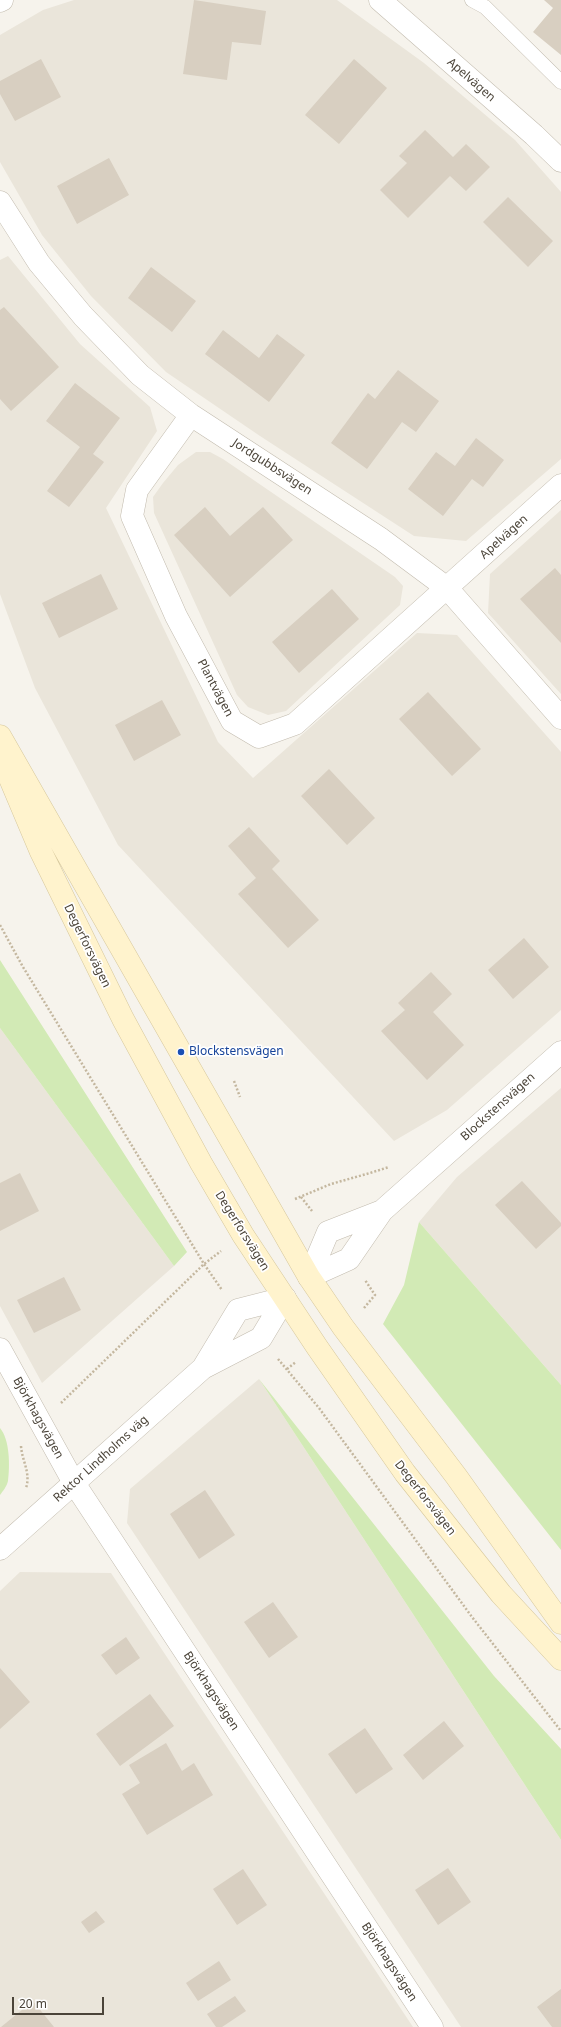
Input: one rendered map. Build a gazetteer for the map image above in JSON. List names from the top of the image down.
{
  "streets": {
    "main road": ["Degerforsvägen"],
    "street": [
      "Apelvägen",
      "Jordgubbsvägen",
      "Plantvägen",
      "Blockstensvägen",
      "Björkhagsvägen",
      "Rektor Lindholms väg"
    ]
  },
  "crossings": [
    ["Apelvägen", "Jordgubbsvägen"],
    ["Apelvägen", "Plantvägen"],
    ["Jordgubbsvägen", "Plantvägen"],
    ["Degerforsvägen", "Rektor Lindholms väg"],
    ["Björkhagsvägen", "Rektor Lindholms väg"]
  ],
  "places": ["Blockstensvägen"],
  "scale_bar": "20 m"
}
